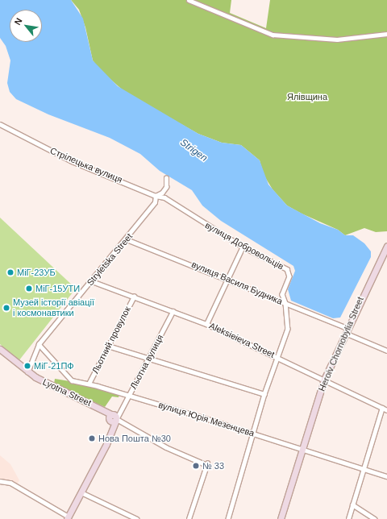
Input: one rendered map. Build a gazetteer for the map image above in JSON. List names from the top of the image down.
{
  "streets": {
    "main road": ["Heroiv Chornobylia Street", "Льотна вулиця", "Lyotna Street"],
    "street": [
      "Стрілецька вулиця",
      "вулиця Добровольців",
      "Stryletska Street",
      "вулиця Василя Будника",
      "Льотний провулок",
      "Aleksieieva Street",
      "вулиця Юрія Мезенцева"
    ]
  },
  "crossings": [
    ["Стрілецька вулиця", "вулиця Добровольців"],
    ["Стрілецька вулиця", "Stryletska Street"],
    ["вулиця Добровольців", "Stryletska Street"],
    ["вулиця Добровольців", "вулиця Василя Будника"],
    ["вулиця Добровольців", "Aleksieieva Street"],
    ["вулиця Добровольців", "вулиця Юрія Мезенцева"],
    ["Stryletska Street", "вулиця Василя Будника"],
    ["Stryletska Street", "Aleksieieva Street"],
    ["Stryletska Street", "Lyotna Street"],
    ["Stryletska Street", "вулиця Юрія Мезенцева"],
    ["вулиця Василя Будника", "Heroiv Chornobylia Street"],
    ["Льотний провулок", "Aleksieieva Street"],
    ["Льотний провулок", "вулиця Юрія Мезенцева"],
    ["Aleksieieva Street", "Heroiv Chornobylia Street"],
    ["Aleksieieva Street", "Льотна вулиця"],
    ["Heroiv Chornobylia Street", "вулиця Юрія Мезенцева"],
    ["Льотна вулиця", "Lyotna Street"],
    ["Льотна вулиця", "вулиця Юрія Мезенцева"]
  ],
  "water": ["Strigen"],
  "parks": ["Ялівщина"],
  "places": [
    "МіГ-23УБ",
    "МіГ-15УТИ",
    "Музей історії авіації і космонавтики",
    "МіГ-21ПФ",
    "Нова Пошта №30",
    "№ 33"
  ],
  "north": "top left"
}
